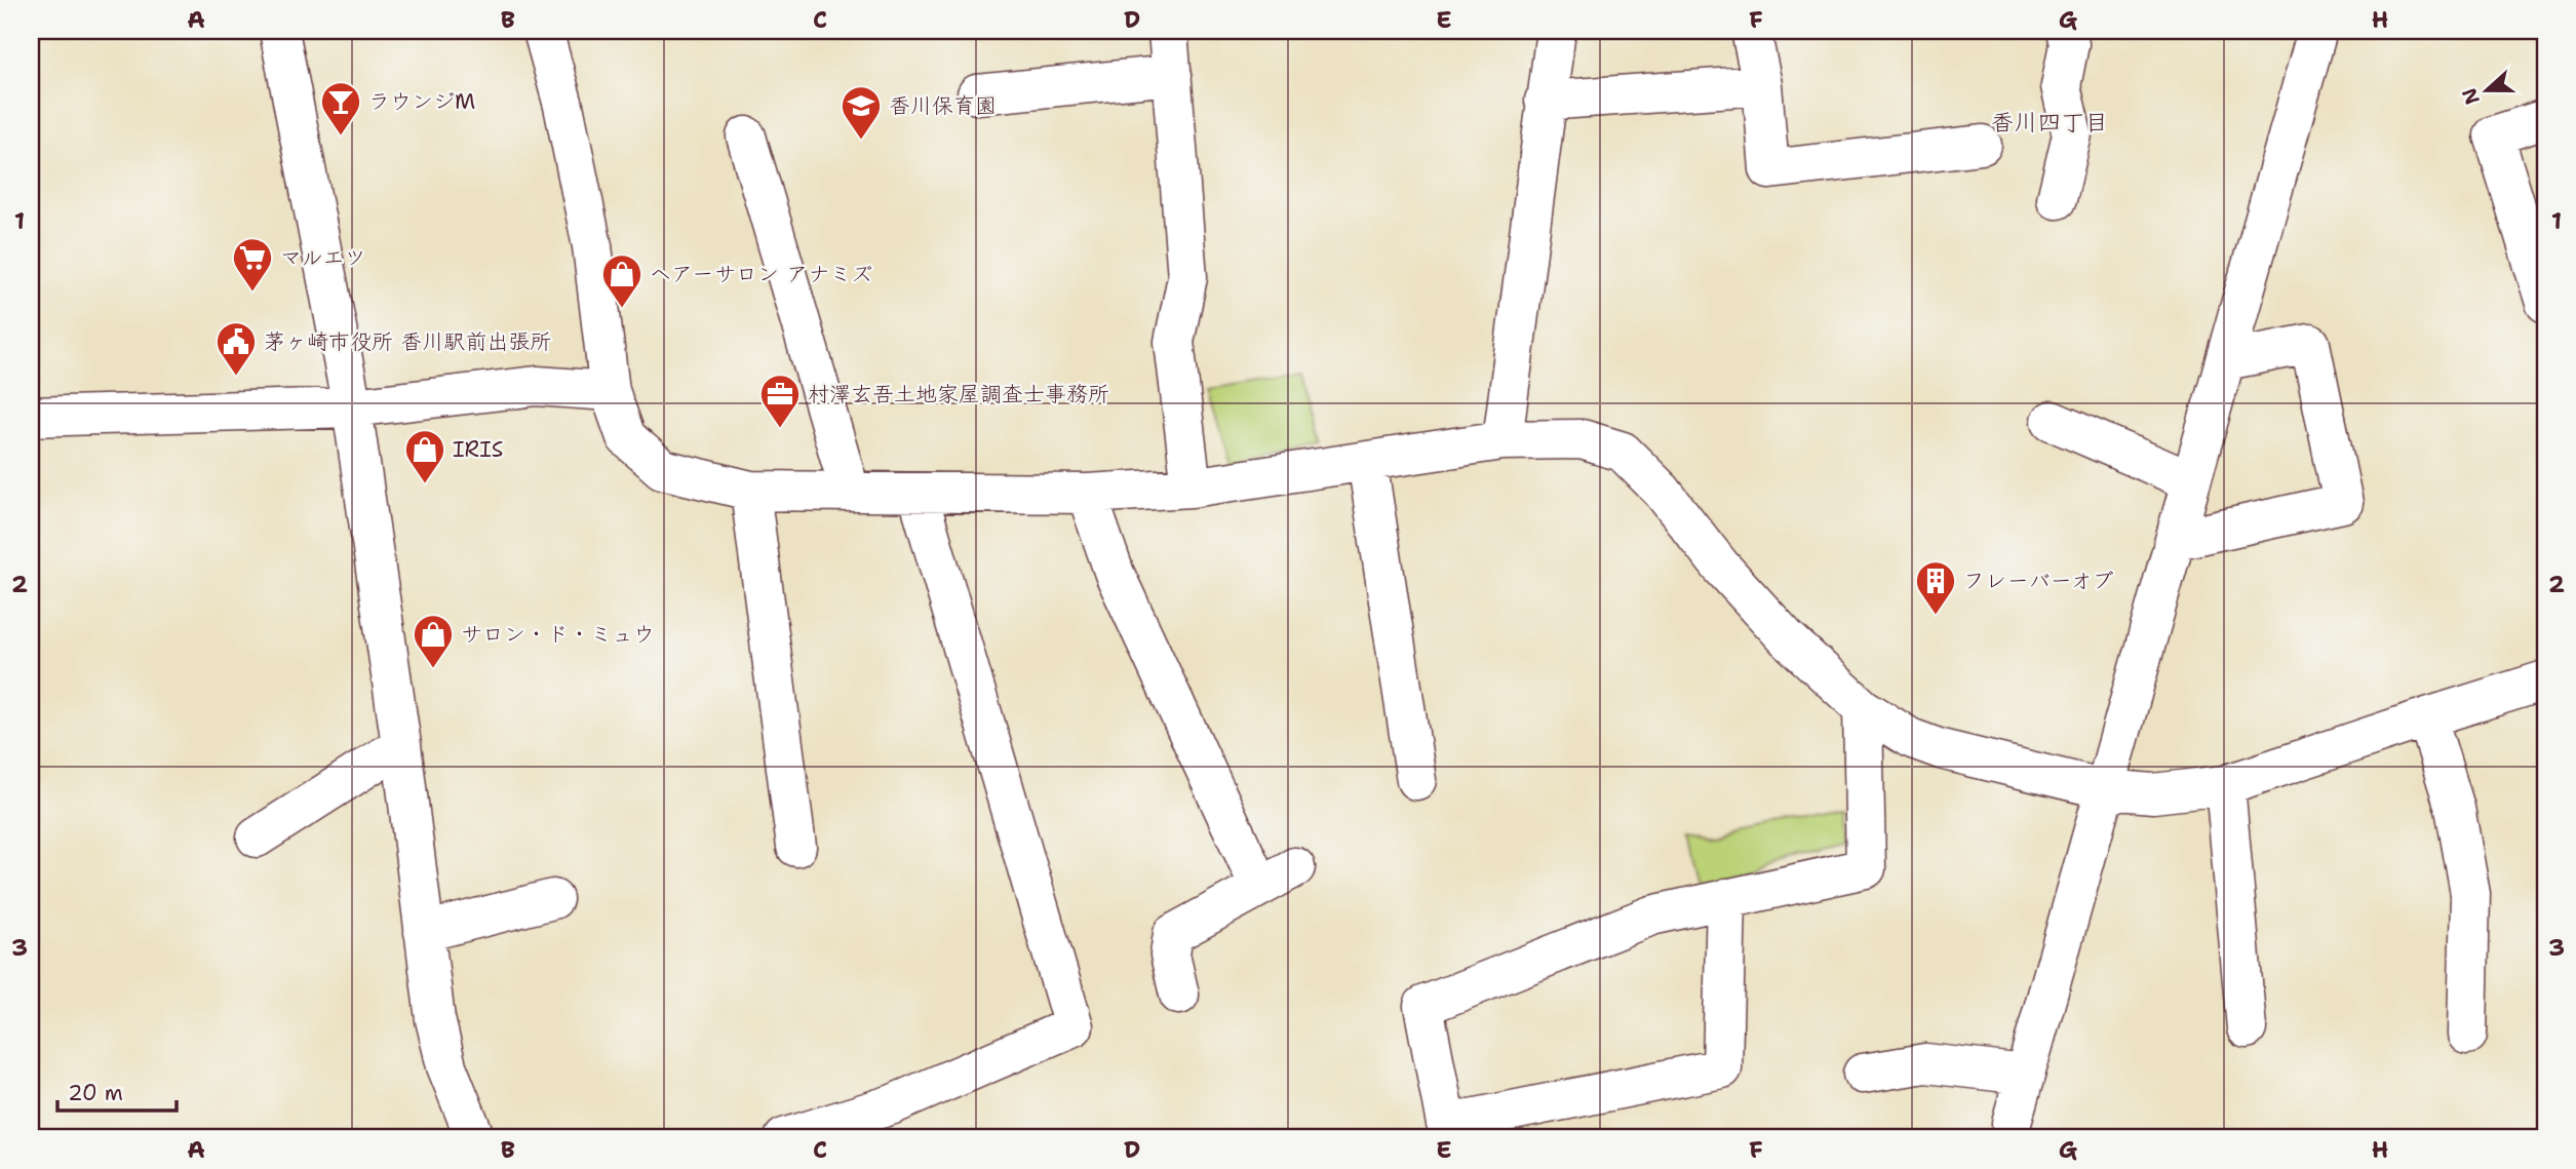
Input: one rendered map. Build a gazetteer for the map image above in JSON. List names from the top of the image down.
{
  "districts": ["香川四丁目"],
  "places": {
    "bar": ["ラウンジM"],
    "school or university": ["香川保育園"],
    "supermarket": ["マルエツ"],
    "shop": ["ヘアーサロン アナミズ", "IRIS", "サロン・ド・ミュウ"],
    "public building": ["茅ヶ崎市役所 香川駅前出張所"],
    "office": ["村澤玄吾土地家屋調査士事務所"],
    "building": ["フレーバーオブ"]
  },
  "scale_bar": "20 m",
  "north": "left",
  "grid": {
    "columns": [
      "A",
      "B",
      "C",
      "D",
      "E",
      "F",
      "G",
      "H"
    ],
    "rows": ["1", "2", "3"]
  }
}
